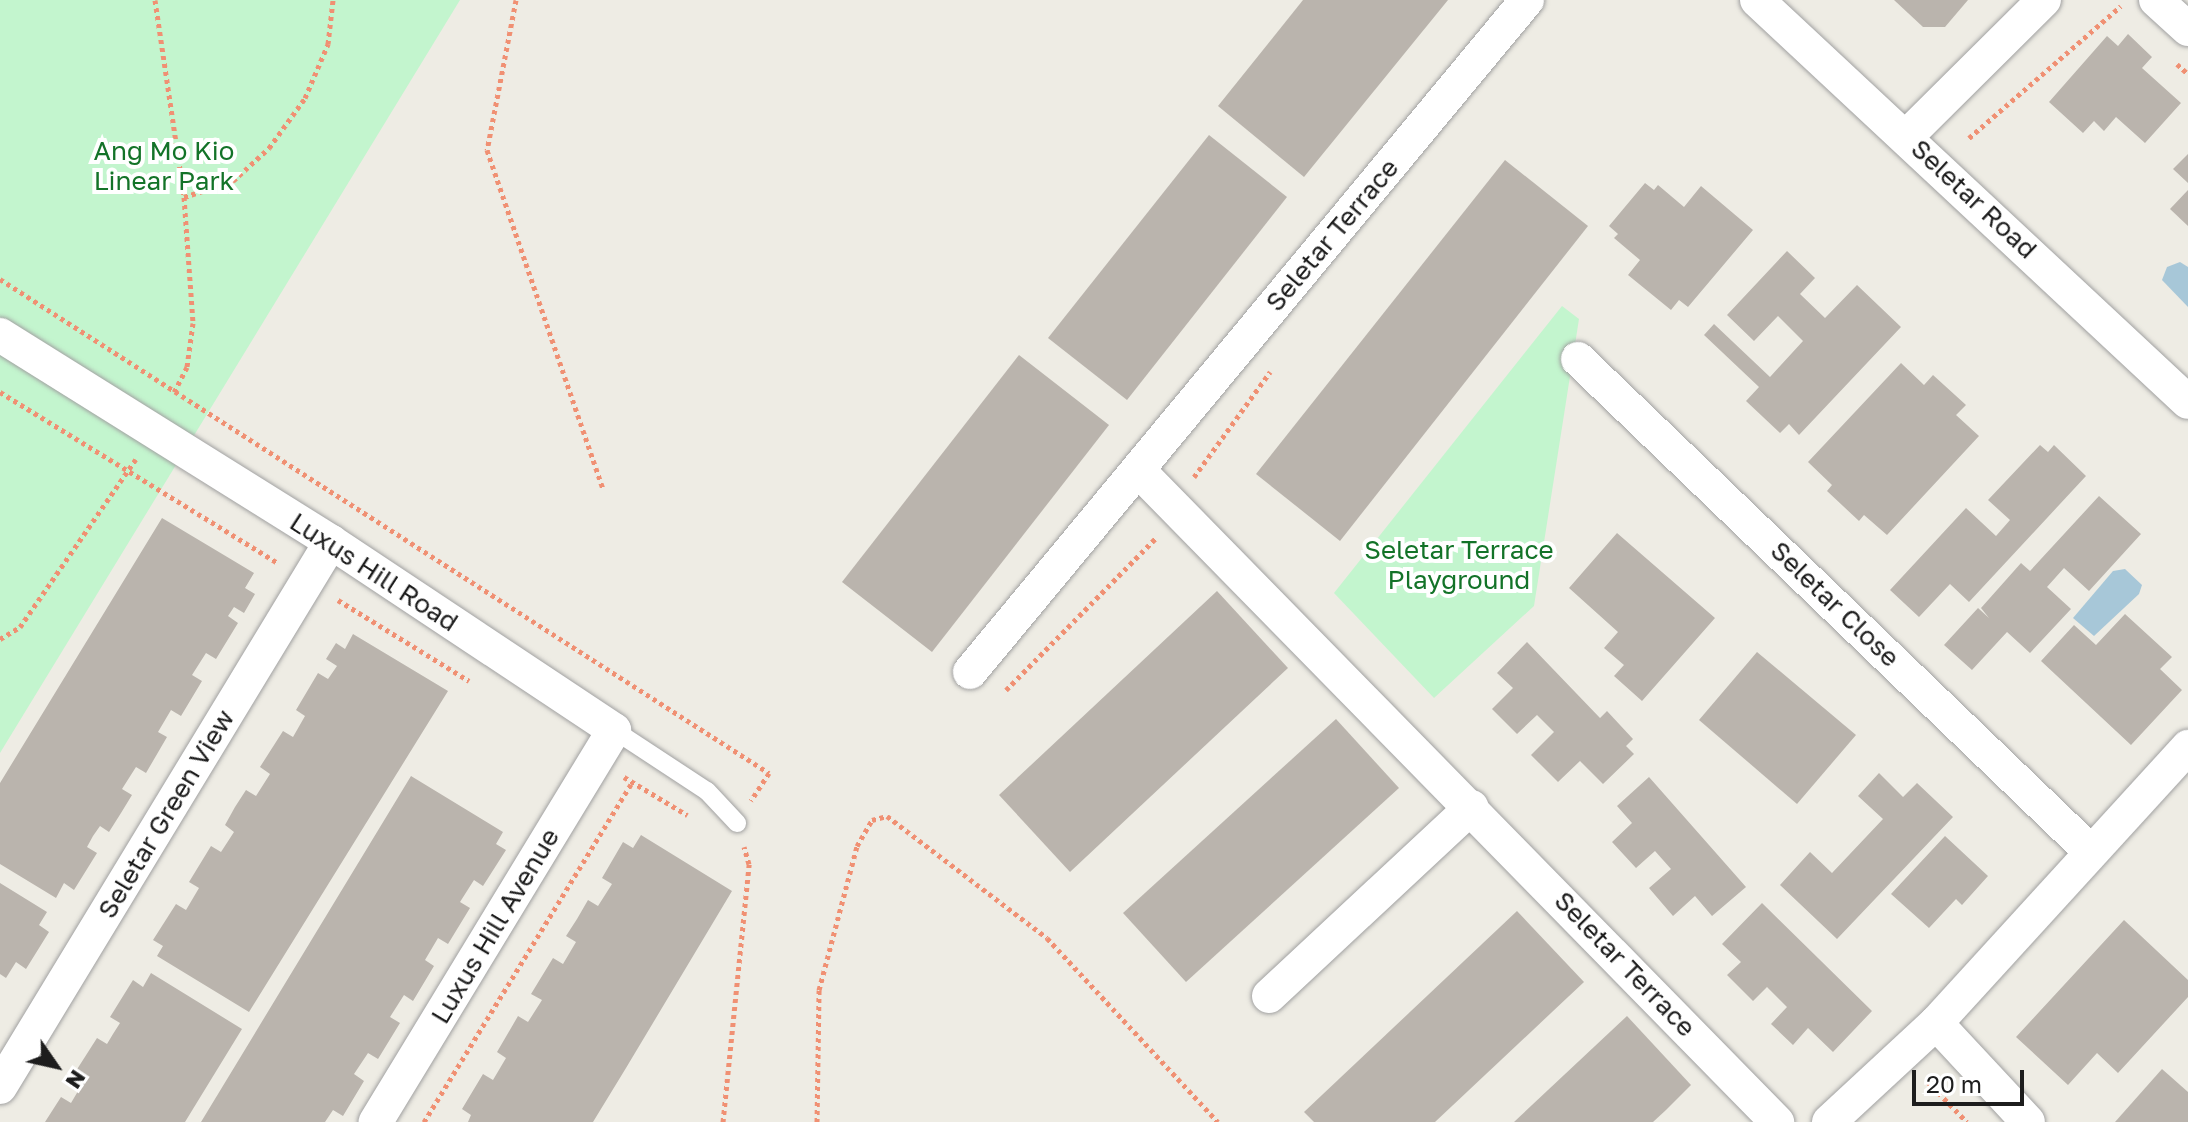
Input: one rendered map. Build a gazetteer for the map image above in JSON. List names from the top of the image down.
{
  "streets": {
    "street": [
      "Seletar Road",
      "Seletar Terrace",
      "Luxus Hill Road",
      "Seletar Close",
      "Seletar Green View",
      "Luxus Hill Avenue"
    ]
  },
  "crossings": [
    ["Luxus Hill Road", "Seletar Green View"],
    ["Luxus Hill Road", "Luxus Hill Avenue"]
  ],
  "parks": ["Ang Mo Kio Linear Park", "Seletar Terrace Playground"],
  "scale_bar": "20 m",
  "north": "bottom right"
}
